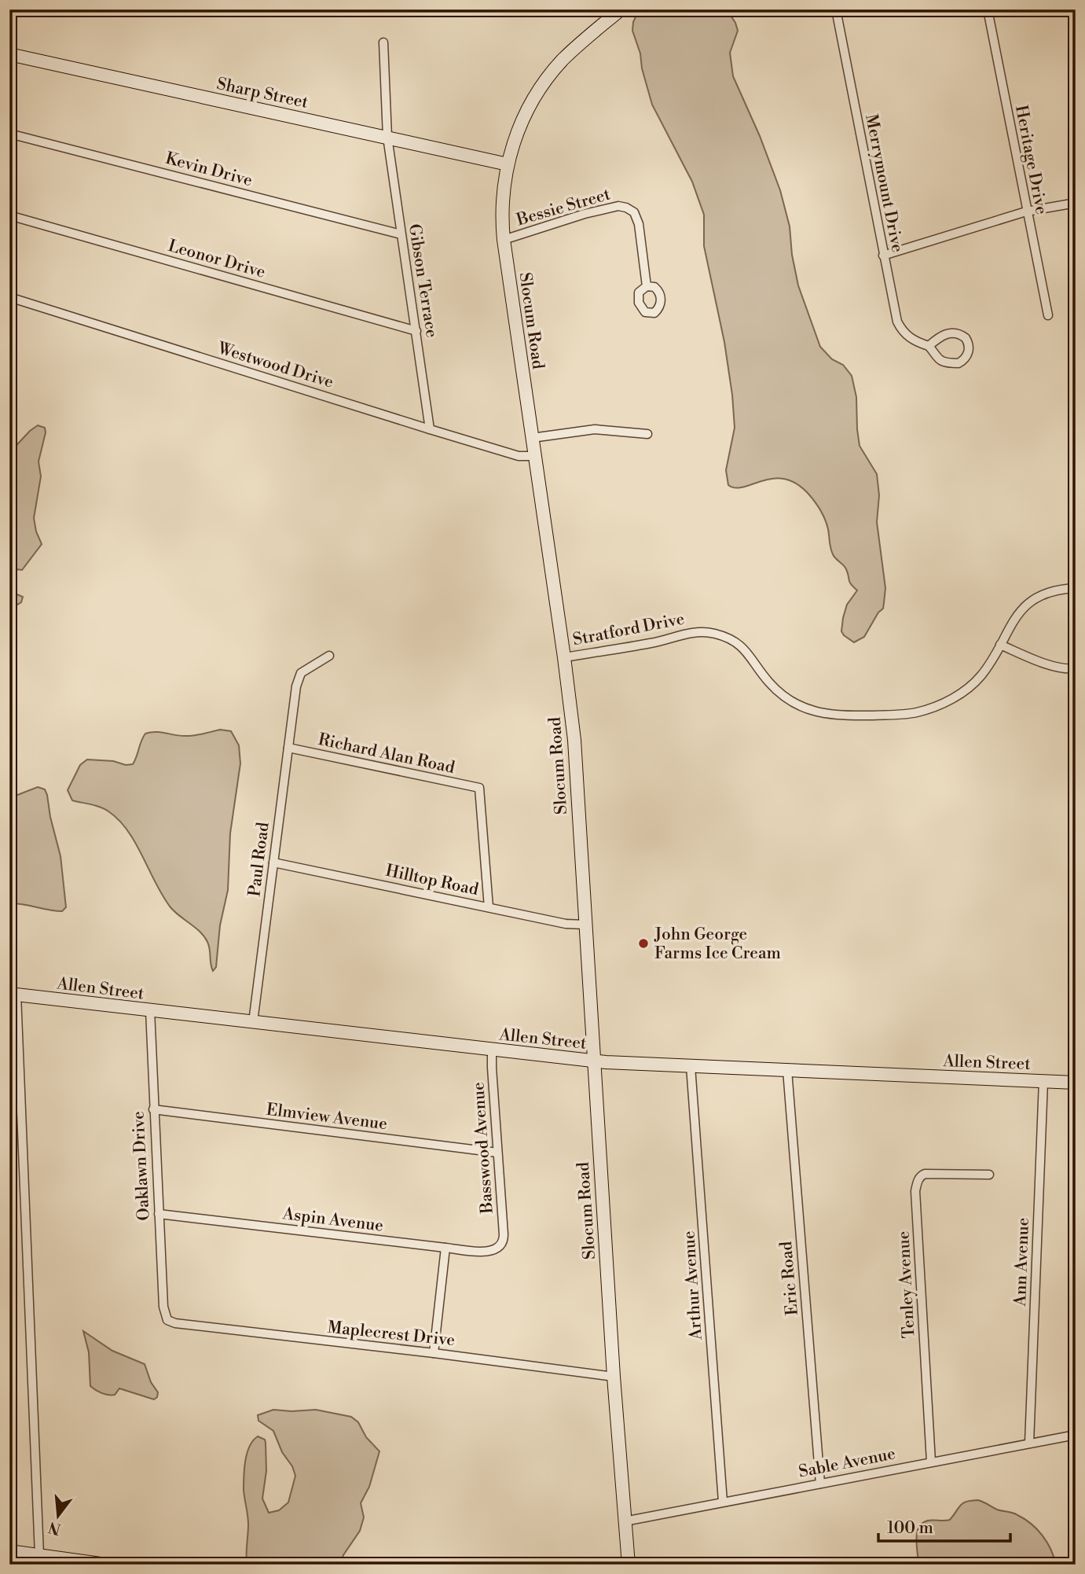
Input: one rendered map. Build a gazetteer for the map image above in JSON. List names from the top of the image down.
{
  "streets": {
    "main road": ["Sharp Street", "Slocum Road", "Allen Street"],
    "street": [
      "Heritage Drive",
      "Kevin Drive",
      "Merrymount Drive",
      "Bessie Street",
      "Leonor Drive",
      "Gibson Terrace",
      "Westwood Drive",
      "Stratford Drive",
      "Richard Alan Road",
      "Paul Road",
      "Hilltop Road",
      "Elmview Avenue",
      "Basswood Avenue",
      "Oaklawn Drive",
      "Aspin Avenue",
      "Ann Avenue",
      "Eric Road",
      "Tenley Avenue",
      "Arthur Avenue",
      "Maplecrest Drive",
      "Sable Avenue"
    ]
  },
  "crossings": [
    ["Sharp Street", "Gibson Terrace"],
    ["Sharp Street", "Slocum Road"],
    ["Kevin Drive", "Gibson Terrace"],
    ["Bessie Street", "Slocum Road"],
    ["Leonor Drive", "Gibson Terrace"],
    ["Gibson Terrace", "Westwood Drive"],
    ["Slocum Road", "Westwood Drive"],
    ["Slocum Road", "Stratford Drive"],
    ["Slocum Road", "Hilltop Road"],
    ["Slocum Road", "Allen Street"],
    ["Slocum Road", "Maplecrest Drive"],
    ["Slocum Road", "Sable Avenue"],
    ["Richard Alan Road", "Paul Road"],
    ["Richard Alan Road", "Hilltop Road"],
    ["Paul Road", "Hilltop Road"],
    ["Paul Road", "Allen Street"],
    ["Allen Street", "Basswood Avenue"],
    ["Allen Street", "Oaklawn Drive"],
    ["Allen Street", "Ann Avenue"],
    ["Allen Street", "Eric Road"],
    ["Allen Street", "Arthur Avenue"],
    ["Elmview Avenue", "Basswood Avenue"],
    ["Elmview Avenue", "Oaklawn Drive"],
    ["Basswood Avenue", "Aspin Avenue"],
    ["Oaklawn Drive", "Aspin Avenue"],
    ["Oaklawn Drive", "Maplecrest Drive"],
    ["Ann Avenue", "Sable Avenue"],
    ["Eric Road", "Sable Avenue"],
    ["Tenley Avenue", "Sable Avenue"],
    ["Arthur Avenue", "Sable Avenue"]
  ],
  "places": ["John George Farms Ice Cream"],
  "scale_bar": "100 m",
  "north": "bottom"
}
